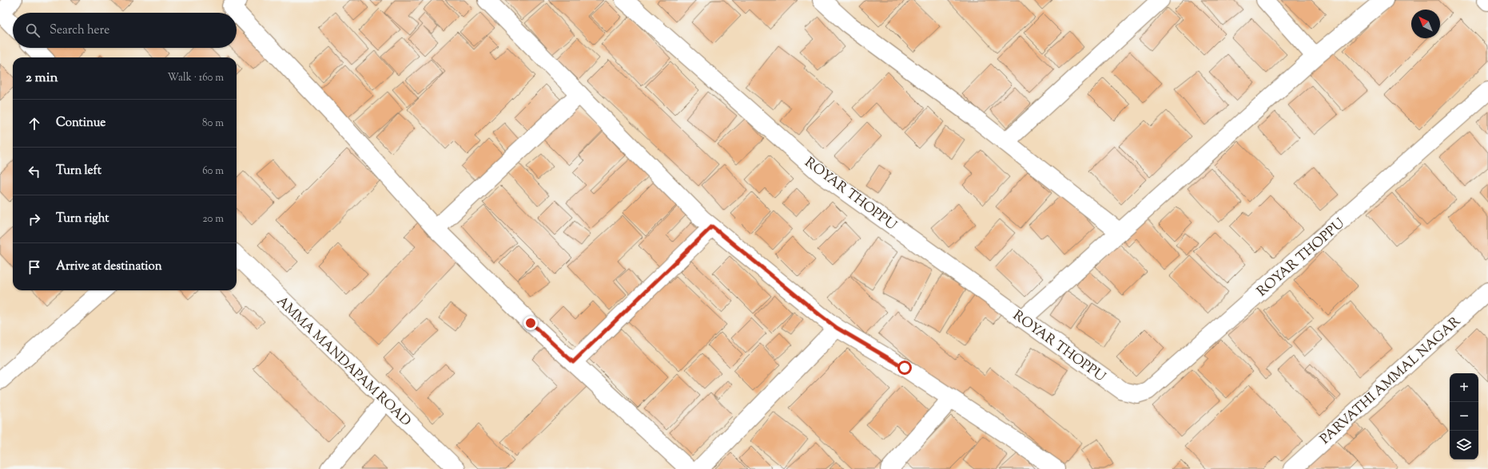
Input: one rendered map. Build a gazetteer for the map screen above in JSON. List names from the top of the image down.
{
  "streets": {
    "street": ["ROYAR THOPPU", "AMMA MANDAPAM ROAD", "PARVATHI AMMAL NAGAR"]
  },
  "north": "top left",
  "page": {
    "search": "Search here",
    "heading": ["2 min", "Walk · 160 m"],
    "list": [
      ["Continue", "80 m"],
      ["Turn left", "60 m"],
      ["Turn right", "20 m"],
      "Arrive at destination"
    ],
    "map_buttons": ["+", "−"]
  }
}
